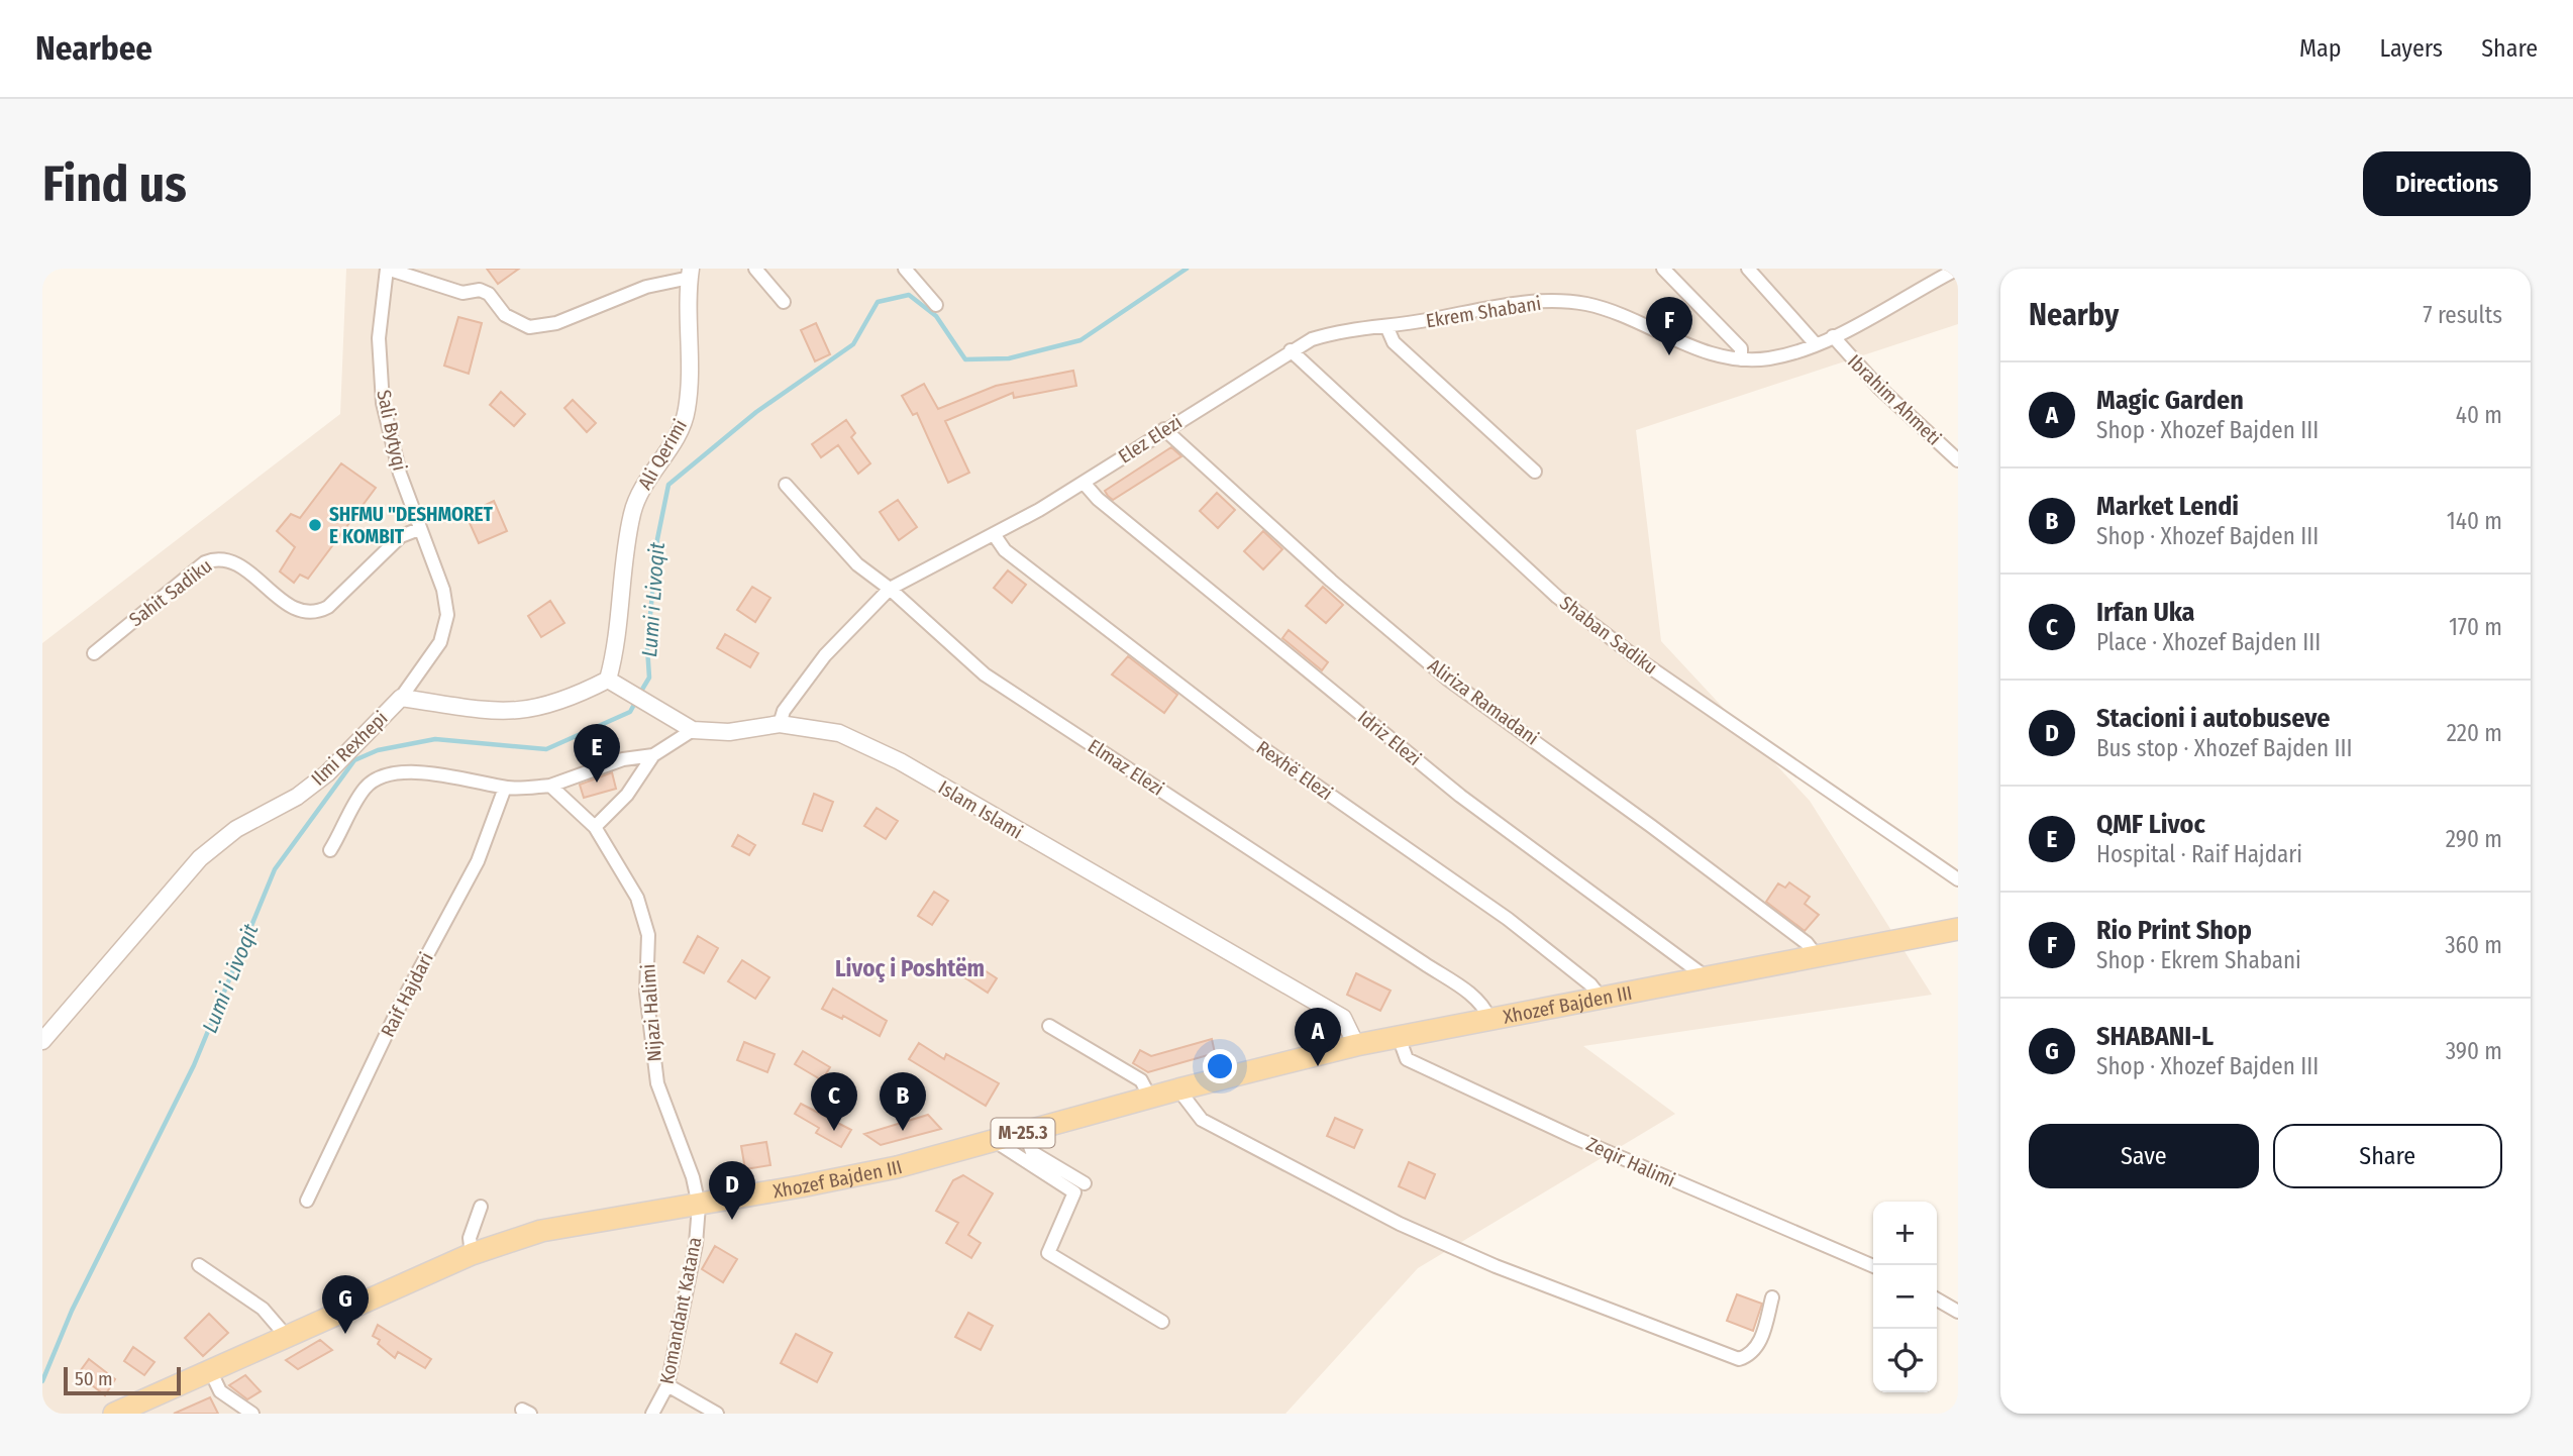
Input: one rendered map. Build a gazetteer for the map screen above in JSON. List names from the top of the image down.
{
  "streets": {
    "main road": ["Xhozef Bajden III", "M-25.3"],
    "street": [
      "Ekrem Shabani",
      "Ibrahim Ahmeti",
      "Sali Bytyqi",
      "Elez Elezi",
      "Ali Qerimi",
      "Sahit Sadiku",
      "Shaban Sadiku",
      "Aliriza Ramadani",
      "Idriz Elezi",
      "Ilmi Rexhepi",
      "Elmaz Elezi",
      "Rexhë Elezi",
      "Islam Islami",
      "Raif Hajdari",
      "Nijazi Halimi",
      "Zeqir Halimi",
      "Komandant Katana"
    ]
  },
  "crossings": [
    ["Ekrem Shabani", "Ibrahim Ahmeti"],
    ["Ekrem Shabani", "Elez Elezi"],
    ["Sali Bytyqi", "Ali Qerimi"],
    ["Sali Bytyqi", "Sahit Sadiku"],
    ["Sali Bytyqi", "Ilmi Rexhepi"],
    ["Elez Elezi", "Shaban Sadiku"],
    ["Elez Elezi", "Aliriza Ramadani"],
    ["Elez Elezi", "Idriz Elezi"],
    ["Elez Elezi", "Elmaz Elezi"],
    ["Elez Elezi", "Rexhë Elezi"],
    ["Elez Elezi", "Islam Islami"],
    ["Ali Qerimi", "Ilmi Rexhepi"],
    ["Aliriza Ramadani", "Xhozef Bajden III"],
    ["Idriz Elezi", "Xhozef Bajden III"],
    ["Elmaz Elezi", "Xhozef Bajden III"],
    ["Rexhë Elezi", "Xhozef Bajden III"],
    ["Islam Islami", "Xhozef Bajden III"],
    ["Xhozef Bajden III", "Nijazi Halimi"],
    ["Xhozef Bajden III", "Zeqir Halimi"],
    ["Xhozef Bajden III", "Komandant Katana"],
    ["Nijazi Halimi", "Komandant Katana"]
  ],
  "districts": ["Livoç i Poshtëm"],
  "water": ["Lumi i Livoqit"],
  "places": ["SHFMU \"DESHMORET E KOMBIT"],
  "scale_bar": "50 m",
  "page": {
    "header": "Nearbee",
    "nav": ["Map", "Layers", "Share"],
    "buttons": [
      "Directions",
      ["Save", "Share"]
    ],
    "title": "Find us",
    "heading": ["Nearby", "7 results"],
    "pins": [
      "F",
      "E",
      "A",
      "B",
      "C",
      "D",
      "G"
    ],
    "list": [
      {
        "mark": "A",
        "name": "Magic Garden",
        "note": "Shop · Xhozef Bajden III",
        "value": "40 m"
      },
      {
        "mark": "B",
        "name": "Market Lendi",
        "note": "Shop · Xhozef Bajden III",
        "value": "140 m"
      },
      {
        "mark": "C",
        "name": "Irfan Uka",
        "note": "Place · Xhozef Bajden III",
        "value": "170 m"
      },
      {
        "mark": "D",
        "name": "Stacioni i autobuseve",
        "note": "Bus stop · Xhozef Bajden III",
        "value": "220 m"
      },
      {
        "mark": "E",
        "name": "QMF Livoc",
        "note": "Hospital · Raif Hajdari",
        "value": "290 m"
      },
      {
        "mark": "F",
        "name": "Rio Print Shop",
        "note": "Shop · Ekrem Shabani",
        "value": "360 m"
      },
      {
        "mark": "G",
        "name": "SHABANI-L",
        "note": "Shop · Xhozef Bajden III",
        "value": "390 m"
      }
    ],
    "map_buttons": ["+", "−"],
    "scale": "50 m"
  }
}
